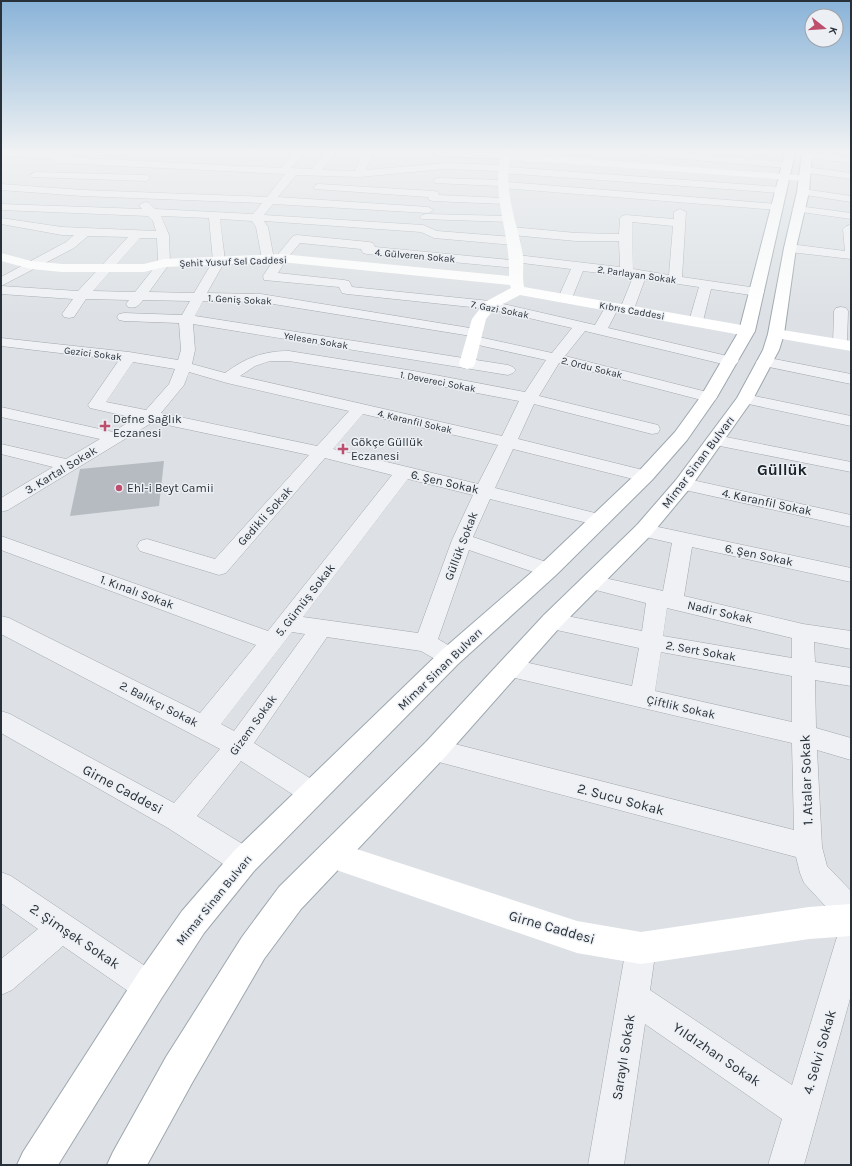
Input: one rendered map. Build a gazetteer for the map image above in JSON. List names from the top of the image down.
{
  "streets": {
    "main road": [
      "Şehit Yusuf Sel Caddesi",
      "Kıbrıs Caddesi",
      "Mimar Sinan Bulvarı",
      "Girne Caddesi"
    ],
    "street": [
      "4. Gülveren Sokak",
      "2. Parlayan Sokak",
      "1. Geniş Sokak",
      "7. Gazi Sokak",
      "Yelesen Sokak",
      "Gezici Sokak",
      "2. Ordu Sokak",
      "1. Devereci Sokak",
      "4. Karanfil Sokak",
      "3. Kartal Sokak",
      "6. Şen Sokak",
      "Gedikli Sokak",
      "Güllük Sokak",
      "1. Kınalı Sokak",
      "5. Gümüş Sokak",
      "Nadir Sokak",
      "2. Sert Sokak",
      "2. Balıkçı Sokak",
      "Çiftlik Sokak",
      "Gizem Sokak",
      "1. Atalar Sokak",
      "2. Sucu Sokak",
      "2. Şimşek Sokak",
      "4. Selvi Sokak",
      "Yıldızhan Sokak",
      "Saraylı Sokak"
    ]
  },
  "crossings": [
    ["4. Gülveren Sokak", "Şehit Yusuf Sel Caddesi"],
    ["4. Gülveren Sokak", "2. Parlayan Sokak"],
    ["Şehit Yusuf Sel Caddesi", "Kıbrıs Caddesi"],
    ["2. Parlayan Sokak", "Mimar Sinan Bulvarı"],
    ["1. Geniş Sokak", "Yelesen Sokak"],
    ["1. Geniş Sokak", "2. Ordu Sokak"],
    ["7. Gazi Sokak", "Mimar Sinan Bulvarı"],
    ["7. Gazi Sokak", "Güllük Sokak"],
    ["Kıbrıs Caddesi", "Mimar Sinan Bulvarı"],
    ["Yelesen Sokak", "3. Kartal Sokak"],
    ["Gezici Sokak", "4. Karanfil Sokak"],
    ["Gezici Sokak", "3. Kartal Sokak"],
    ["Gezici Sokak", "6. Şen Sokak"],
    ["2. Ordu Sokak", "Mimar Sinan Bulvarı"],
    ["2. Ordu Sokak", "Güllük Sokak"],
    ["1. Devereci Sokak", "4. Karanfil Sokak"],
    ["1. Devereci Sokak", "Güllük Sokak"],
    ["4. Karanfil Sokak", "Mimar Sinan Bulvarı"],
    ["4. Karanfil Sokak", "3. Kartal Sokak"],
    ["4. Karanfil Sokak", "Gedikli Sokak"],
    ["4. Karanfil Sokak", "Güllük Sokak"],
    ["Mimar Sinan Bulvarı", "6. Şen Sokak"],
    ["Mimar Sinan Bulvarı", "Nadir Sokak"],
    ["Mimar Sinan Bulvarı", "2. Sert Sokak"],
    ["Mimar Sinan Bulvarı", "2. Balıkçı Sokak"],
    ["Mimar Sinan Bulvarı", "Çiftlik Sokak"],
    ["Mimar Sinan Bulvarı", "Girne Caddesi"],
    ["Mimar Sinan Bulvarı", "2. Sucu Sokak"],
    ["Mimar Sinan Bulvarı", "2. Şimşek Sokak"],
    ["3. Kartal Sokak", "6. Şen Sokak"],
    ["6. Şen Sokak", "Gedikli Sokak"],
    ["6. Şen Sokak", "Güllük Sokak"],
    ["6. Şen Sokak", "5. Gümüş Sokak"],
    ["1. Kınalı Sokak", "5. Gümüş Sokak"],
    ["5. Gümüş Sokak", "2. Balıkçı Sokak"],
    ["Nadir Sokak", "1. Atalar Sokak"],
    ["2. Sert Sokak", "1. Atalar Sokak"],
    ["2. Balıkçı Sokak", "Gizem Sokak"],
    ["Çiftlik Sokak", "1. Atalar Sokak"],
    ["Gizem Sokak", "Girne Caddesi"],
    ["1. Atalar Sokak", "2. Sucu Sokak"],
    ["Girne Caddesi", "Saraylı Sokak"],
    ["4. Selvi Sokak", "Yıldızhan Sokak"],
    ["Yıldızhan Sokak", "Saraylı Sokak"]
  ],
  "districts": ["Güllük"],
  "places": {
    "health": ["Defne Sağlık Eczanesi", "Gökçe Güllük Eczanesi"],
    "other": ["Ehl-i Beyt Camii"]
  },
  "north": "right"
}
